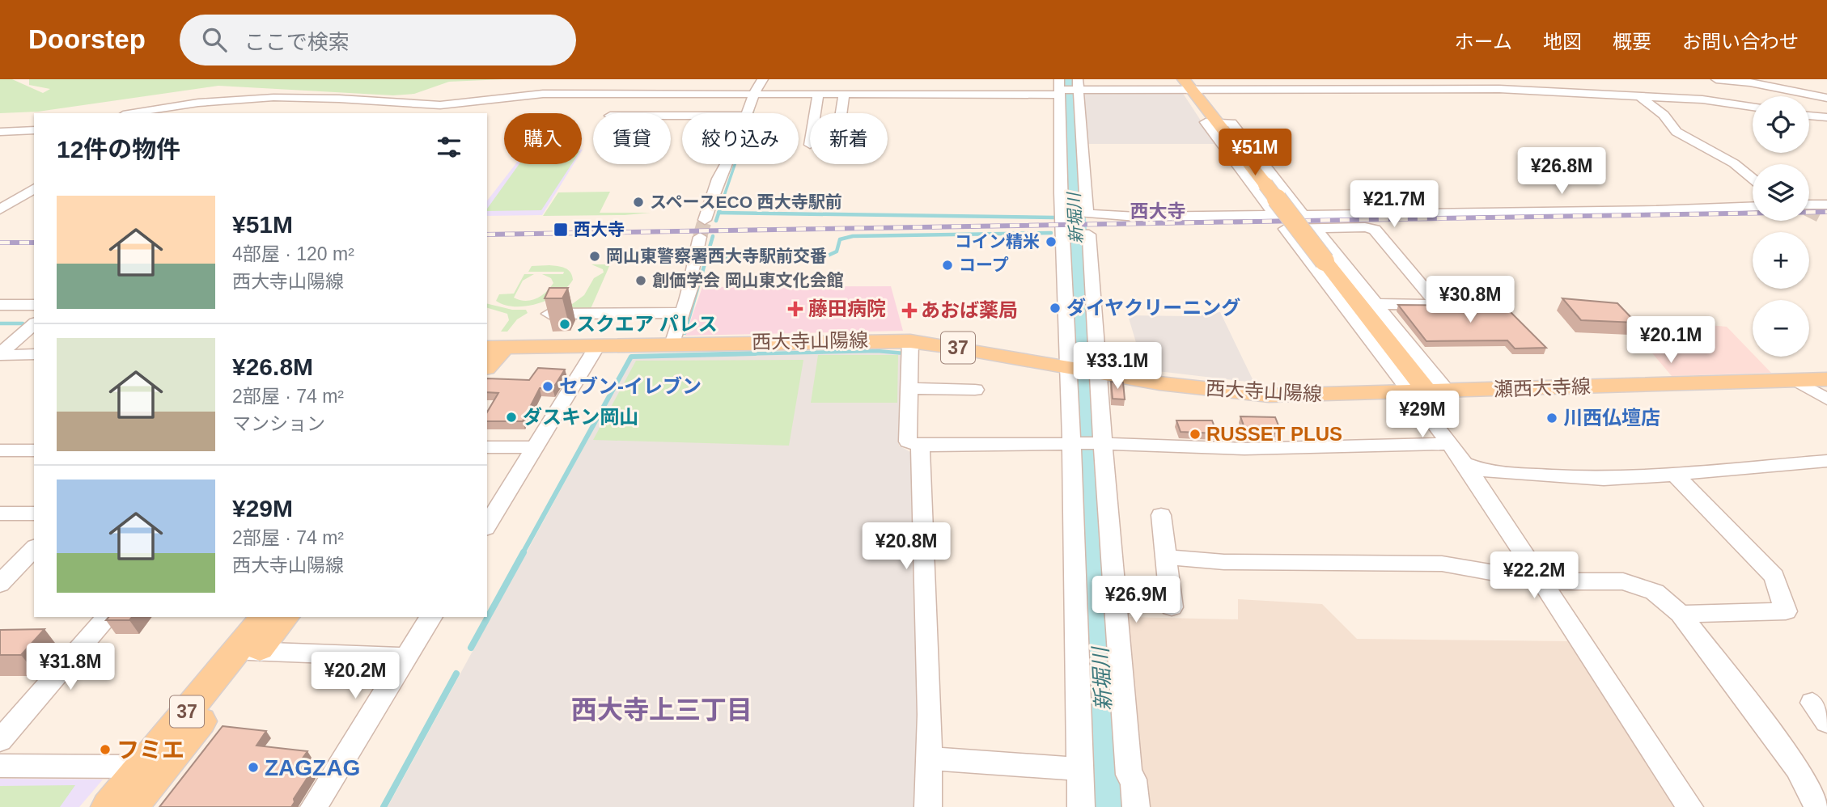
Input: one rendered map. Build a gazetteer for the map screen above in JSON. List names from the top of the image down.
{
  "streets": {
    "main road": ["西大寺山陽線", "37", "瀬西大寺線"]
  },
  "crossings": [
    ["西大寺山陽線", "瀬西大寺線"]
  ],
  "districts": ["西大寺", "西大寺上三丁目"],
  "water": ["新堀川"],
  "places": {
    "other": [
      "スペースECO 西大寺駅前",
      "コイン精米",
      "岡山東警察署西大寺駅前交番",
      "コープ",
      "創価学会 岡山東文化会館",
      "ダイヤクリーニング",
      "スクエア パレス",
      "セブン-イレブン",
      "ダスキン岡山",
      "川西仏壇店",
      "RUSSET PLUS",
      "フミエ",
      "ZAGZAG"
    ],
    "transit": ["西大寺"],
    "health": ["藤田病院", "あおば薬局"]
  },
  "page": {
    "header": "Doorstep",
    "search": "ここで検索",
    "nav": [
      "ホーム",
      "地図",
      "概要",
      "お問い合わせ"
    ],
    "map_buttons": ["+", "−"],
    "chip": [
      "購入",
      "賃貸",
      "絞り込み",
      "新着"
    ],
    "heading": "12件の物件",
    "price": [
      "¥51M",
      "¥26.8M",
      "¥21.7M",
      "¥30.8M",
      "¥20.1M",
      "¥33.1M",
      "¥29M",
      "¥20.8M",
      "¥22.2M",
      "¥26.9M",
      "¥31.8M",
      "¥20.2M"
    ],
    "list": [
      {
        "name": "¥51M",
        "note": "4部屋 · 120 m² · 西大寺山陽線"
      },
      {
        "name": "¥26.8M",
        "note": "2部屋 · 74 m² · マンション"
      },
      {
        "name": "¥29M",
        "note": "2部屋 · 74 m² · 西大寺山陽線"
      }
    ]
  }
}
